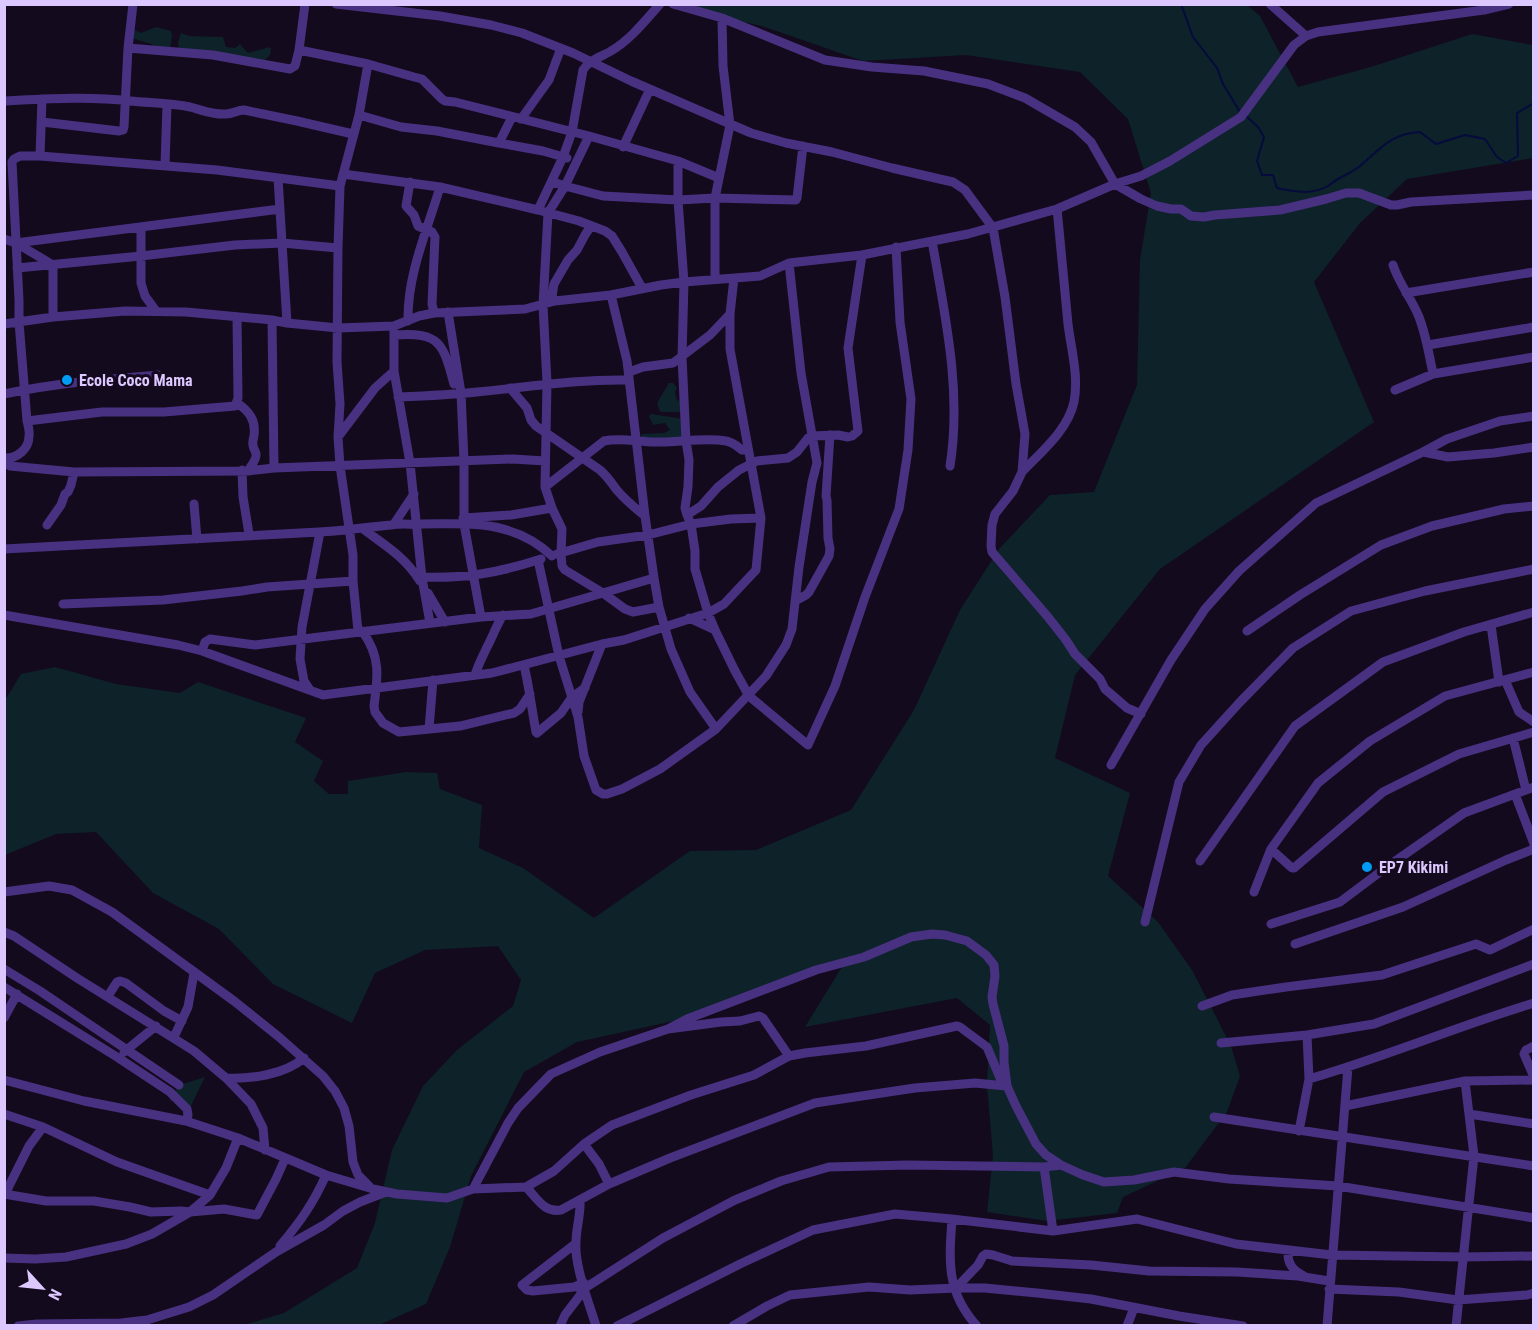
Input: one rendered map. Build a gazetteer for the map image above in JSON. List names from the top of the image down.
{
  "places": ["Ecole Coco Mama", "EP7 Kikimi"],
  "north": "bottom right"
}
